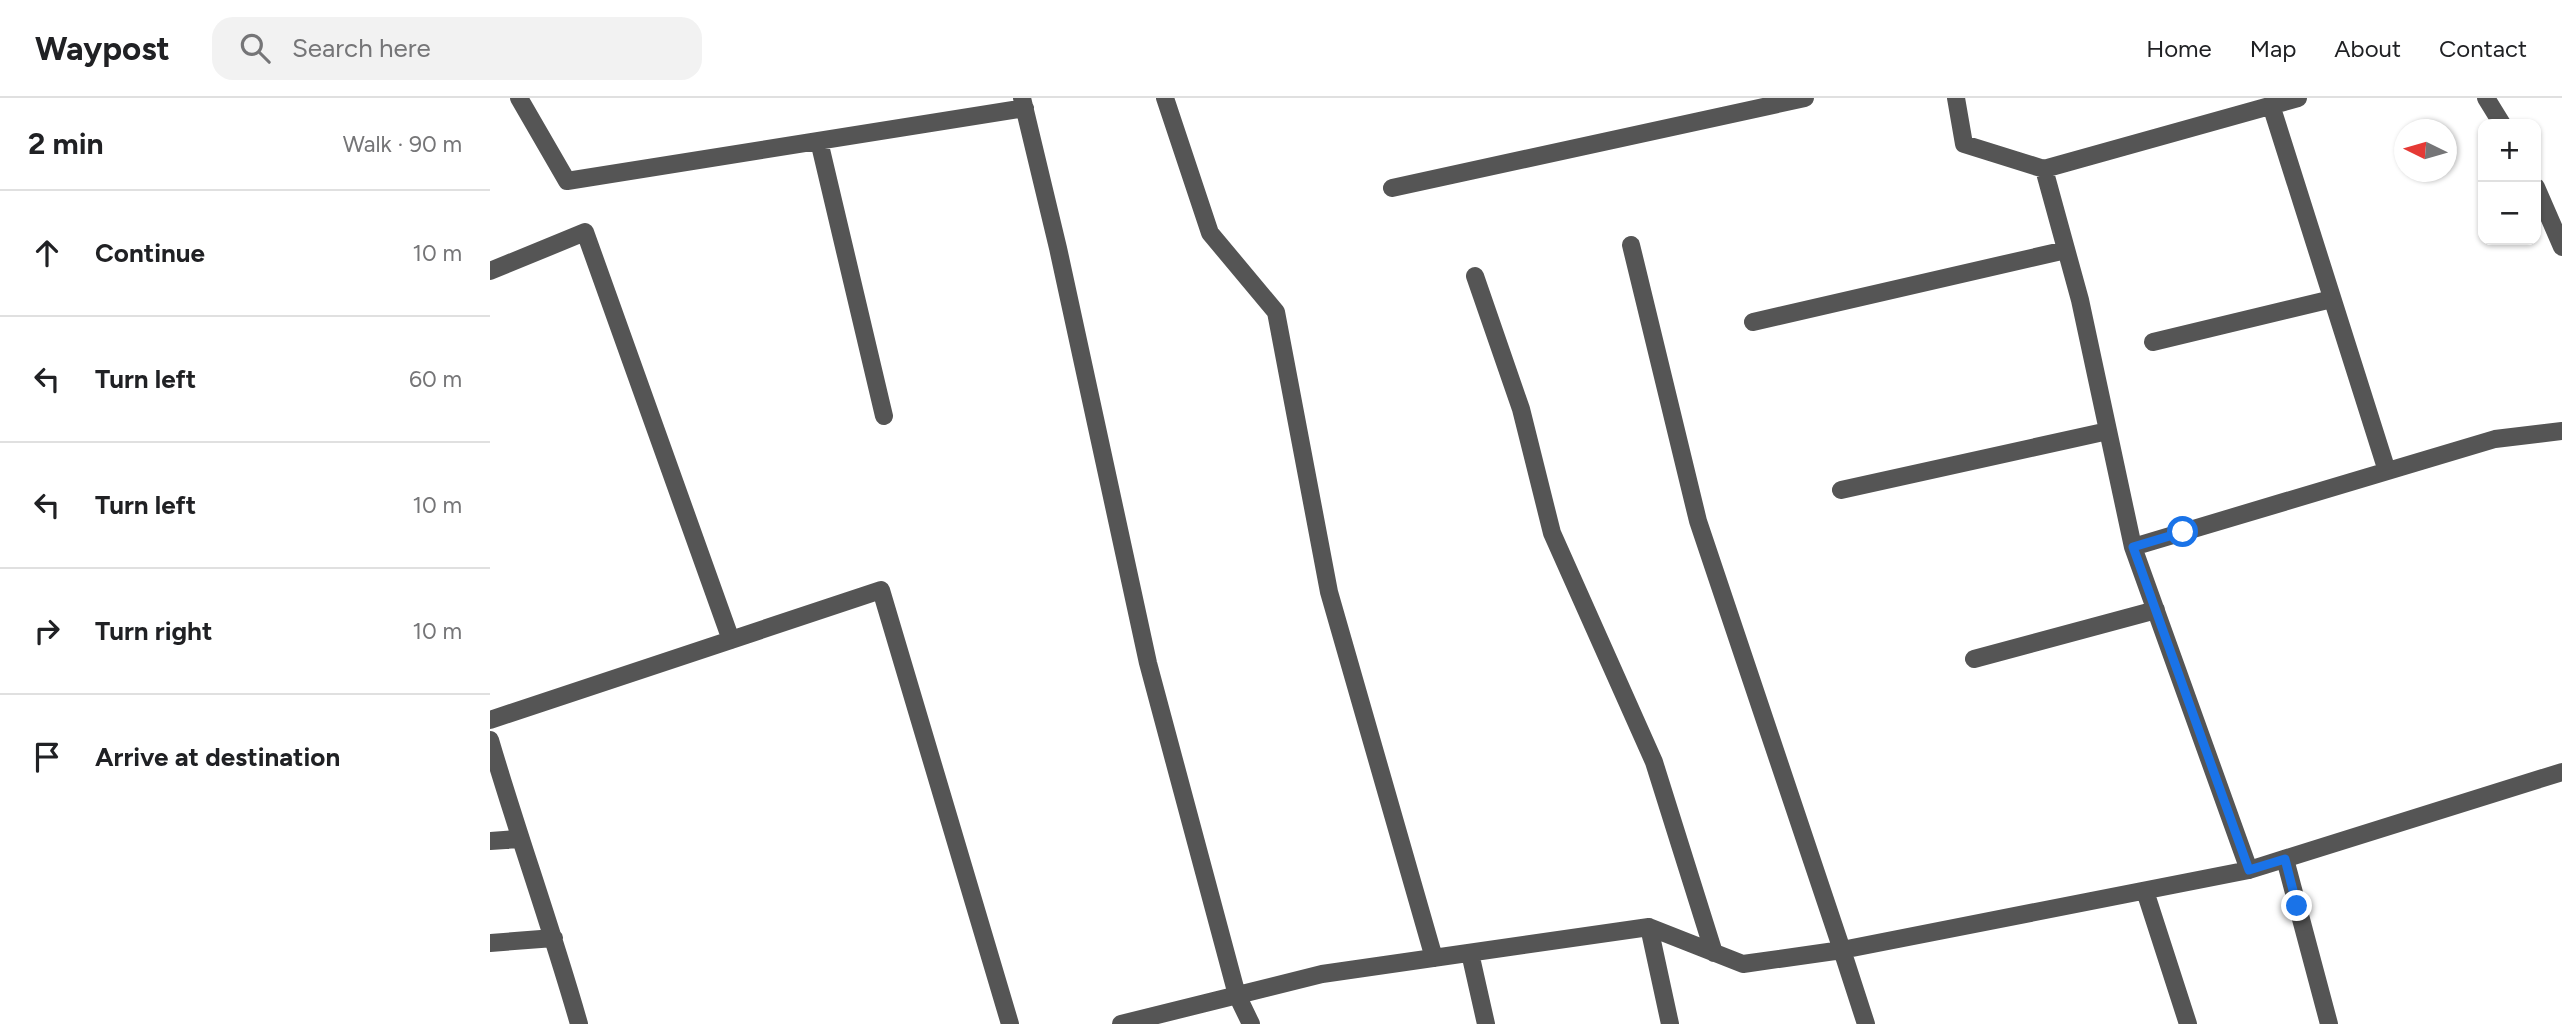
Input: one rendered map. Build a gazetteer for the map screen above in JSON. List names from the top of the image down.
{
  "north": "left",
  "page": {
    "header": "Waypost",
    "search": "Search here",
    "nav": [
      "Home",
      "Map",
      "About",
      "Contact"
    ],
    "heading": ["2 min", "Walk · 90 m"],
    "map_buttons": ["+", "−"],
    "list": [
      ["Continue", "10 m"],
      ["Turn left", "60 m"],
      ["Turn left", "10 m"],
      ["Turn right", "10 m"],
      "Arrive at destination"
    ]
  }
}
